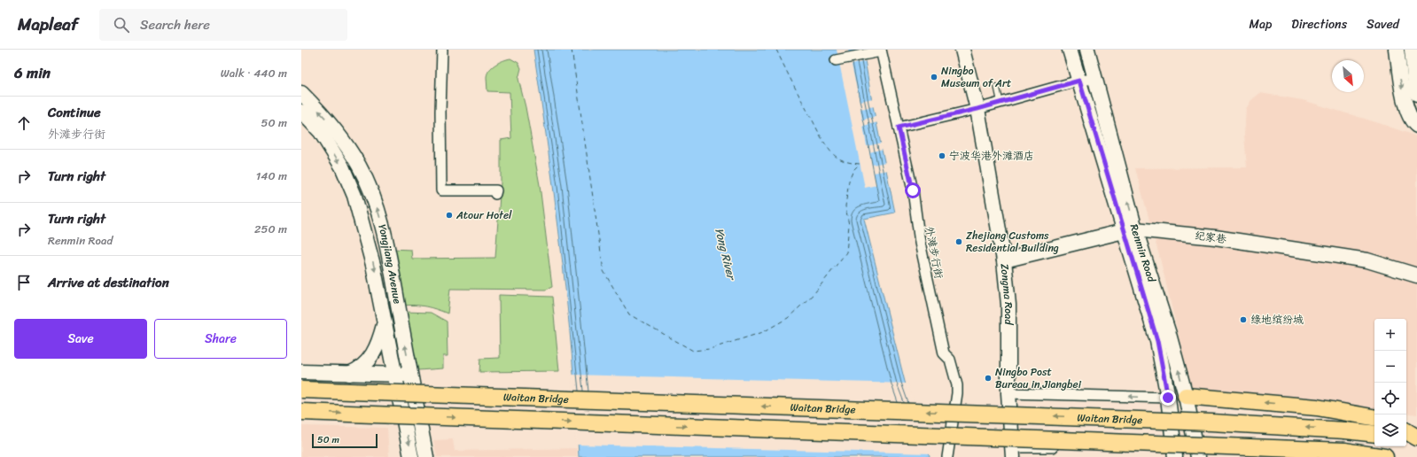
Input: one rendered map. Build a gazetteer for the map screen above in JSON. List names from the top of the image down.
{
  "streets": {
    "main road": ["Waitan Bridge"],
    "street": [
      "纪家巷",
      "外滩步行街",
      "Renmin Road",
      "Yongjiang Avenue",
      "Zongma Road"
    ]
  },
  "crossings": [
    ["纪家巷", "Renmin Road"],
    ["纪家巷", "Zongma Road"]
  ],
  "water": ["Yong River"],
  "places": [
    "Ningbo Museum of Art",
    "宁波华港外滩酒店",
    "Atour Hotel",
    "Zhejiang Customs Residential Building",
    "绿地缤纷城",
    "Ningbo Post Bureau in Jiangbei"
  ],
  "scale_bar": "50 m",
  "north": "bottom right",
  "page": {
    "header": "Mapleaf",
    "search": "Search here",
    "nav": ["Map", "Directions", "Saved"],
    "heading": ["6 min", "Walk · 440 m"],
    "list": [
      ["Continue", "外滩步行街", "50 m"],
      ["Turn right", "140 m"],
      ["Turn right", "Renmin Road", "250 m"],
      "Arrive at destination"
    ],
    "buttons": ["Save", "Share"],
    "map_buttons": ["+", "−"],
    "scale": "50 m"
  }
}
